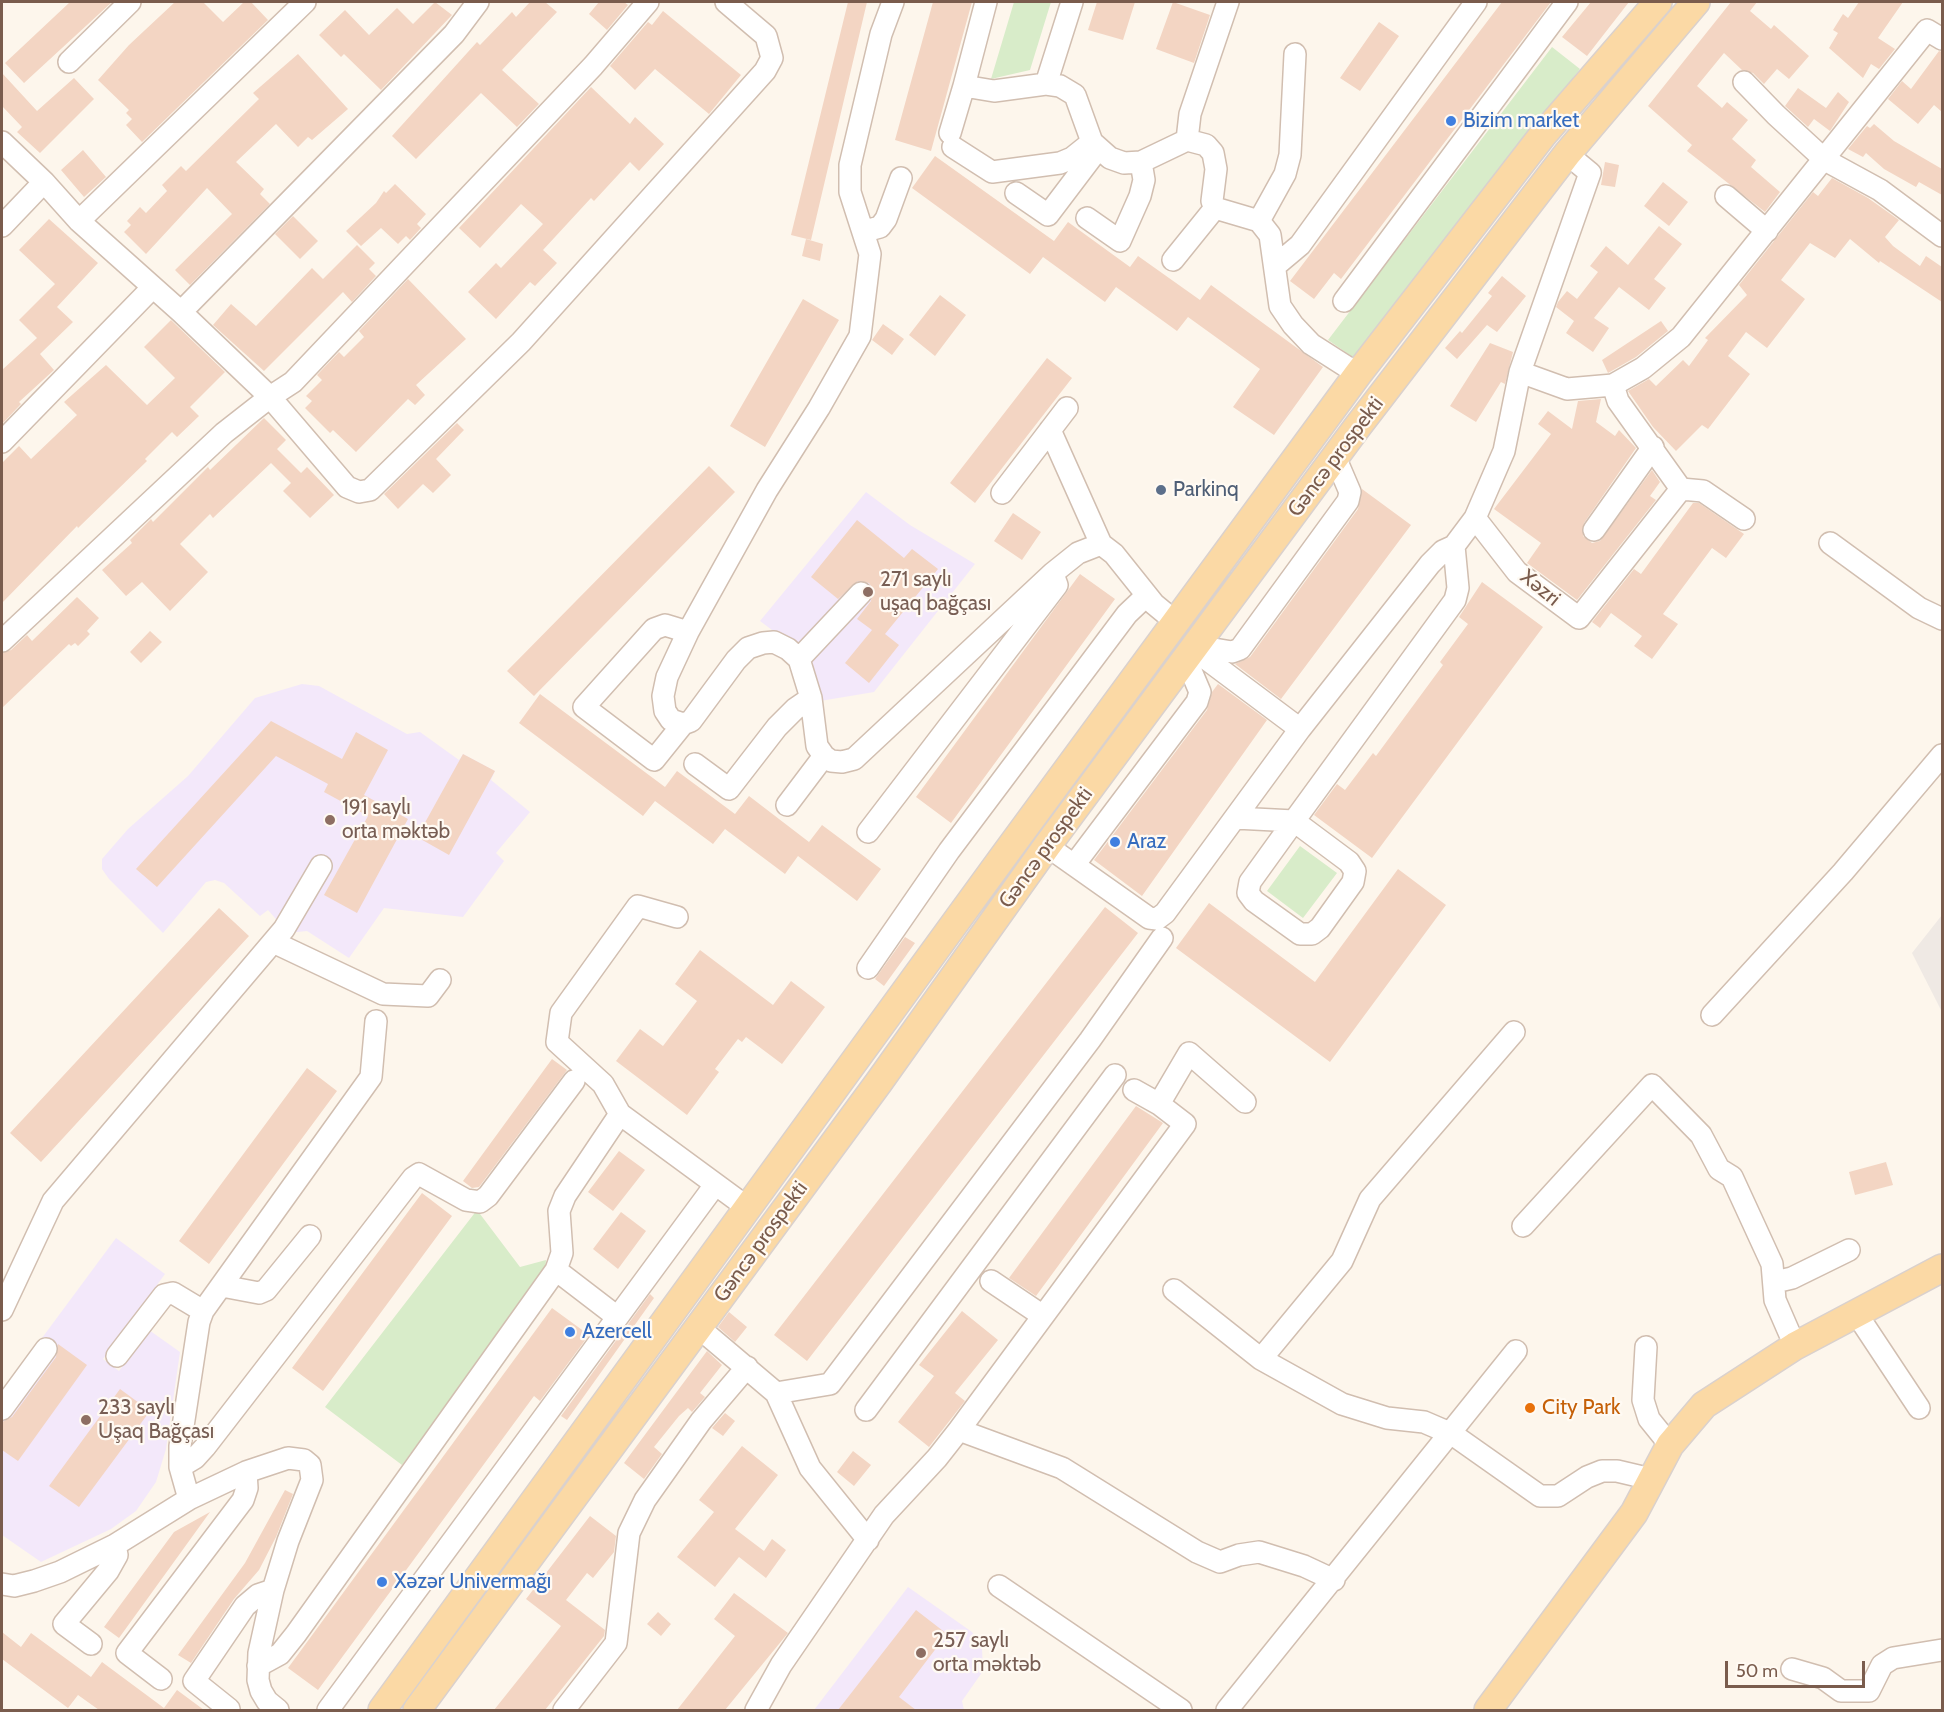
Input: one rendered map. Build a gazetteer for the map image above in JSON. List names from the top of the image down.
{
  "streets": {
    "main road": ["Gəncə prospekti"],
    "street": ["Xəzri"]
  },
  "places": [
    "Bizim market",
    "Parkinq",
    "271 saylı uşaq bağçası",
    "191 saylı orta məktəb",
    "Araz",
    "Azercell",
    "City Park",
    "233 saylı Uşaq Bağçası",
    "Xəzər Univermağı",
    "257 saylı orta məktəb"
  ],
  "scale_bar": "50 m"
}
